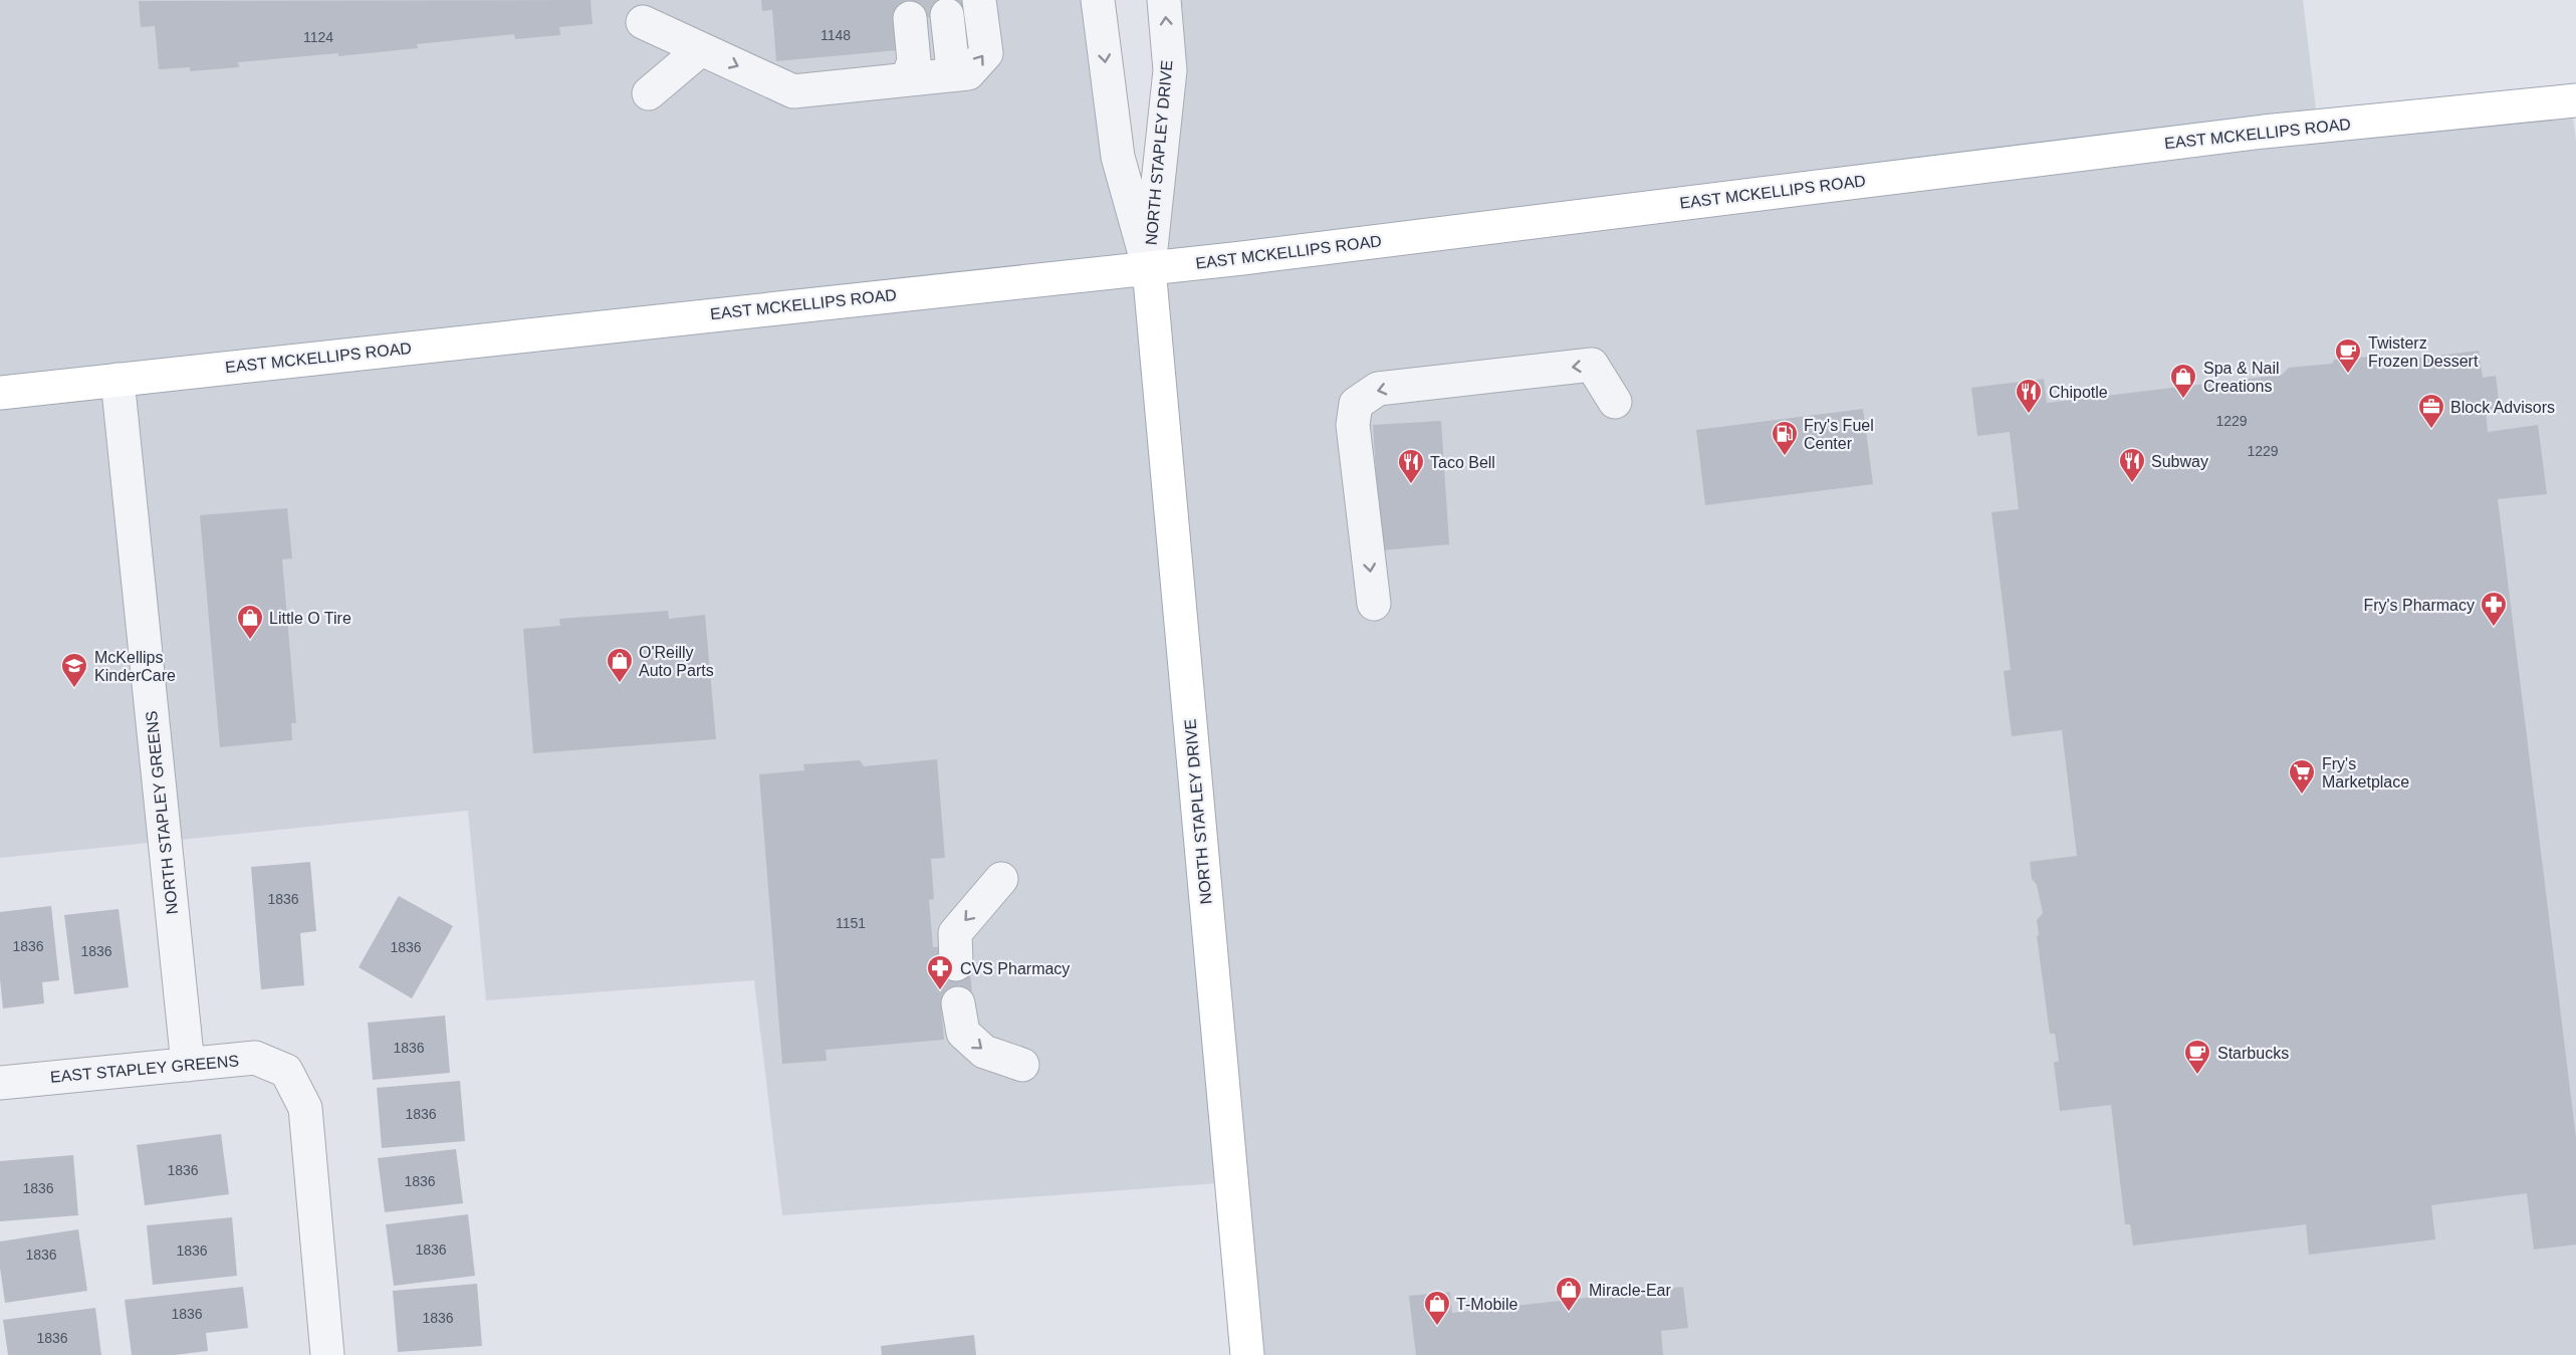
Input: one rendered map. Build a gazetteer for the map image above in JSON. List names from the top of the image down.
{
  "streets": {
    "main road": ["EAST MCKELLIPS ROAD", "NORTH STAPLEY DRIVE"],
    "street": ["NORTH STAPLEY GREENS", "EAST STAPLEY GREENS"]
  },
  "crossings": [
    ["EAST MCKELLIPS ROAD", "NORTH STAPLEY DRIVE"],
    ["EAST MCKELLIPS ROAD", "NORTH STAPLEY GREENS"],
    ["NORTH STAPLEY GREENS", "EAST STAPLEY GREENS"]
  ],
  "places": {
    "cafe": ["Twisterz Frozen Dessert", "Starbucks"],
    "shop": [
      "Spa & Nail Creations",
      "Little O Tire",
      "O'Reilly Auto Parts",
      "Miracle-Ear",
      "T-Mobile"
    ],
    "restaurant": ["Chipotle", "Subway", "Taco Bell"],
    "office": ["Block Advisors"],
    "fuel station": ["Fry's Fuel Center"],
    "pharmacy": ["Fry's Pharmacy", "CVS Pharmacy"],
    "school or university": ["McKellips KinderCare"],
    "supermarket": ["Fry's Marketplace"]
  },
  "house_numbers": [
    "1148",
    "1124",
    "1229",
    "1229",
    "1836",
    "1151",
    "1836",
    "1836",
    "1836",
    "1836",
    "1836",
    "1836",
    "1836",
    "1836",
    "1836",
    "1836",
    "1836",
    "1836",
    "1836",
    "1836"
  ]
}
